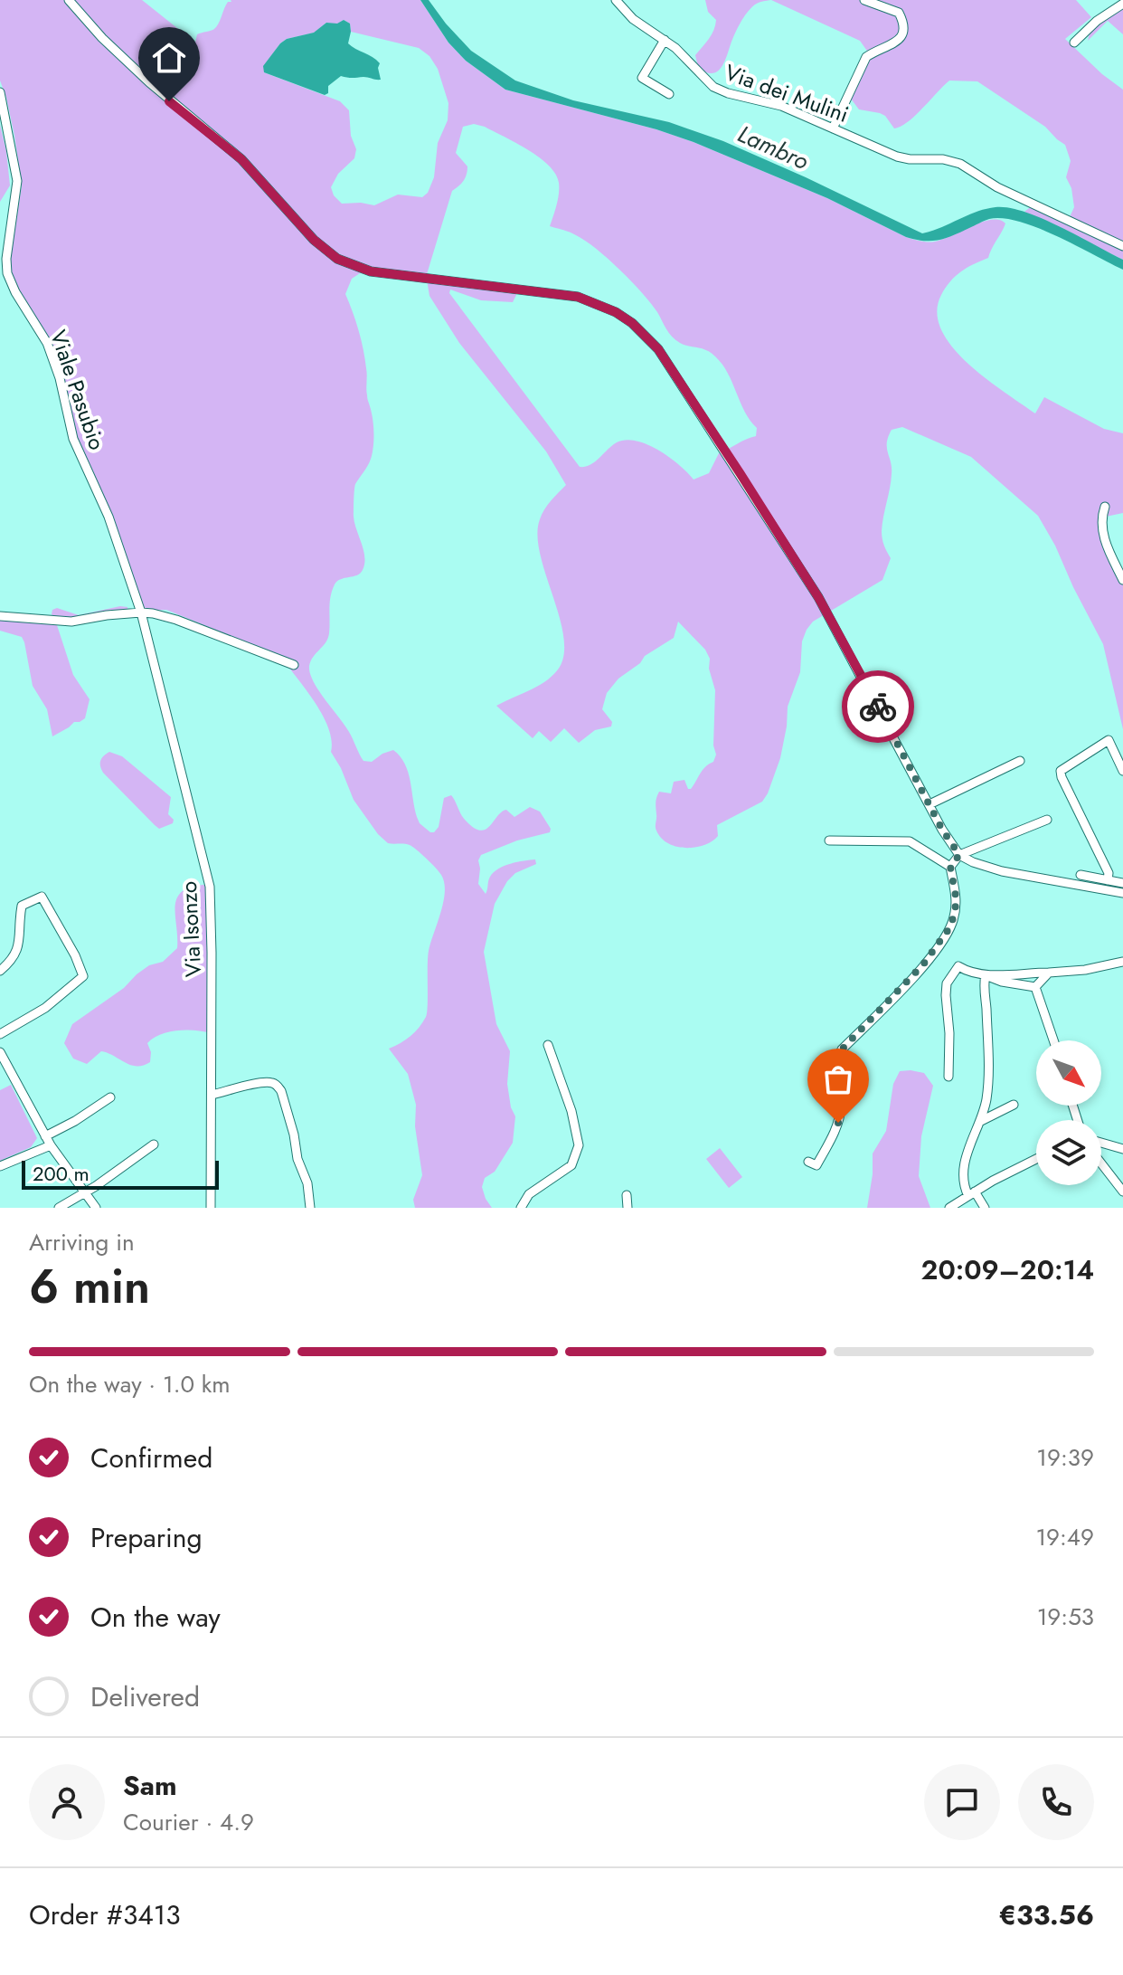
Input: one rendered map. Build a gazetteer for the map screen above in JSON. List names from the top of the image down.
{
  "streets": {
    "street": ["Via dei Mulini", "Viale Pasubio", "Via Isonzo"]
  },
  "crossings": [
    ["Viale Pasubio", "Via Isonzo"]
  ],
  "water": ["Lambro"],
  "scale_bar": "200 m",
  "north": "bottom right",
  "page": {
    "scale": "200 m",
    "heading": ["6 min", "Arriving in", "20:09–20:14"],
    "panel": [
      "Sam",
      "Courier · 4.9",
      "Order #3413",
      "€33.56"
    ],
    "bar": "On the way · 1.0 km",
    "list": [
      ["Confirmed", "19:39"],
      ["Preparing", "19:49"],
      ["On the way", "19:53"],
      "Delivered"
    ]
  }
}
